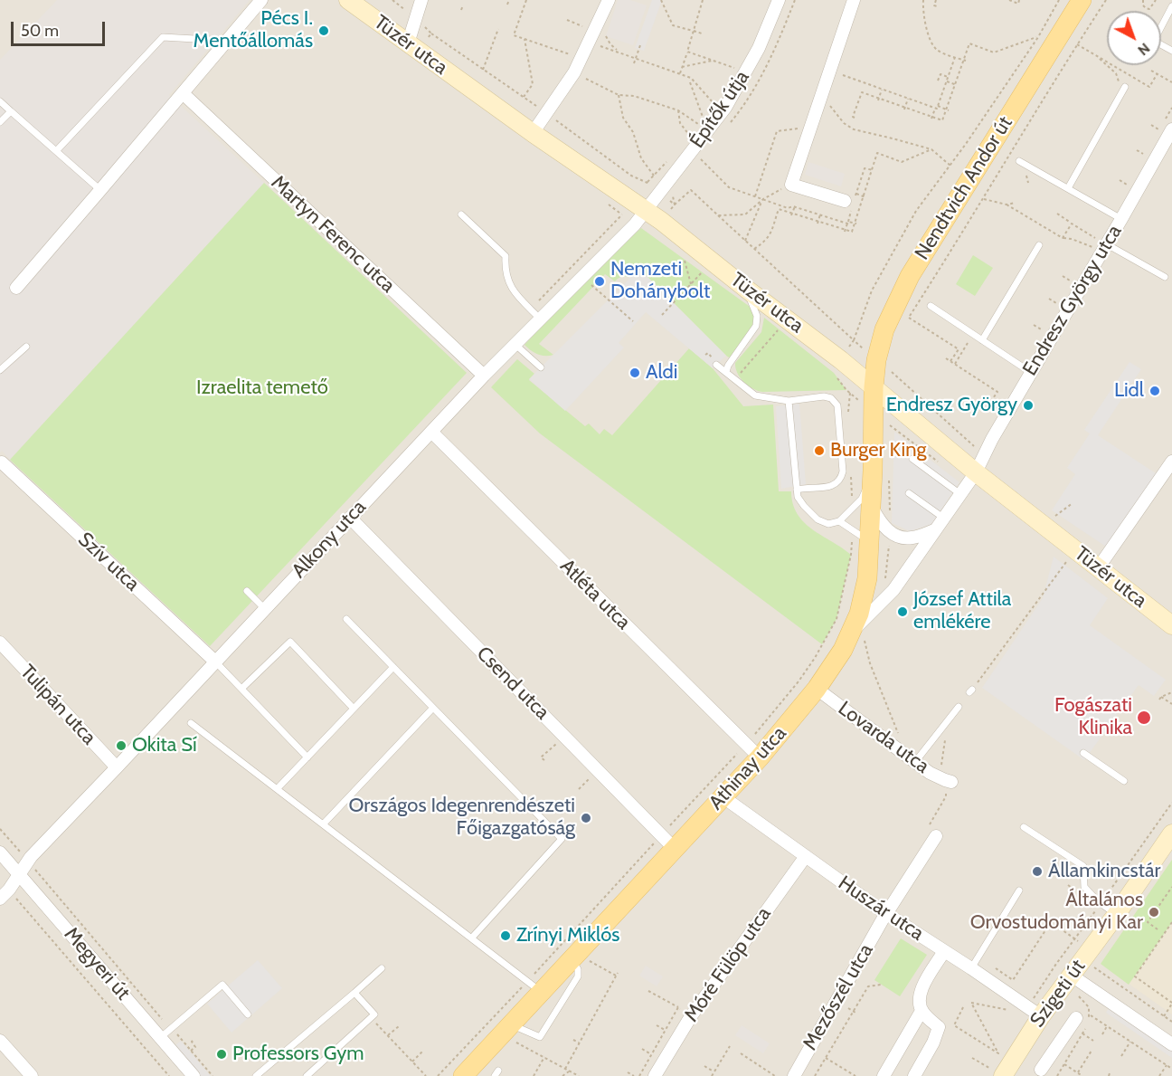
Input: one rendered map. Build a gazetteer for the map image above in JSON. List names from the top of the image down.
{
  "streets": {
    "main road": ["Nendtvich Andor út", "Athinay utca"],
    "street": [
      "Tüzér utca",
      "Építők útja",
      "Martyn Ferenc utca",
      "Endresz György utca",
      "Alkony utca",
      "Szív utca",
      "Atléta utca",
      "Csend utca",
      "Tulipán utca",
      "Lovarda utca",
      "Huszár utca",
      "Megyeri út",
      "Móré Fülöp utca",
      "Szigeti út",
      "Mezőszél utca"
    ]
  },
  "crossings": [
    ["Tüzér utca", "Építők útja"],
    ["Tüzér utca", "Nendtvich Andor út"],
    ["Tüzér utca", "Endresz György utca"],
    ["Tüzér utca", "Alkony utca"],
    ["Tüzér utca", "Athinay utca"],
    ["Építők útja", "Alkony utca"],
    ["Nendtvich Andor út", "Athinay utca"],
    ["Martyn Ferenc utca", "Alkony utca"],
    ["Endresz György utca", "Athinay utca"],
    ["Alkony utca", "Szív utca"],
    ["Alkony utca", "Atléta utca"],
    ["Alkony utca", "Csend utca"],
    ["Alkony utca", "Tulipán utca"],
    ["Alkony utca", "Megyeri út"],
    ["Atléta utca", "Athinay utca"],
    ["Csend utca", "Athinay utca"],
    ["Lovarda utca", "Athinay utca"],
    ["Athinay utca", "Huszár utca"],
    ["Huszár utca", "Móré Fülöp utca"],
    ["Huszár utca", "Szigeti út"],
    ["Huszár utca", "Mezőszél utca"]
  ],
  "parks": ["Izraelita temető"],
  "places": [
    "Pécs I. Mentőállomás",
    "Nemzeti Dohánybolt",
    "Aldi",
    "Lidl",
    "Endresz György",
    "Burger King",
    "József Attila emlékére",
    "Fogászati Klinika",
    "Okita Sí",
    "Országos Idegenrendészeti Főigazgatóság",
    "Államkincstár",
    "Általános Orvostudományi Kar",
    "Zrínyi Miklós",
    "Professors Gym"
  ],
  "scale_bar": "50 m",
  "north": "bottom right"
}
